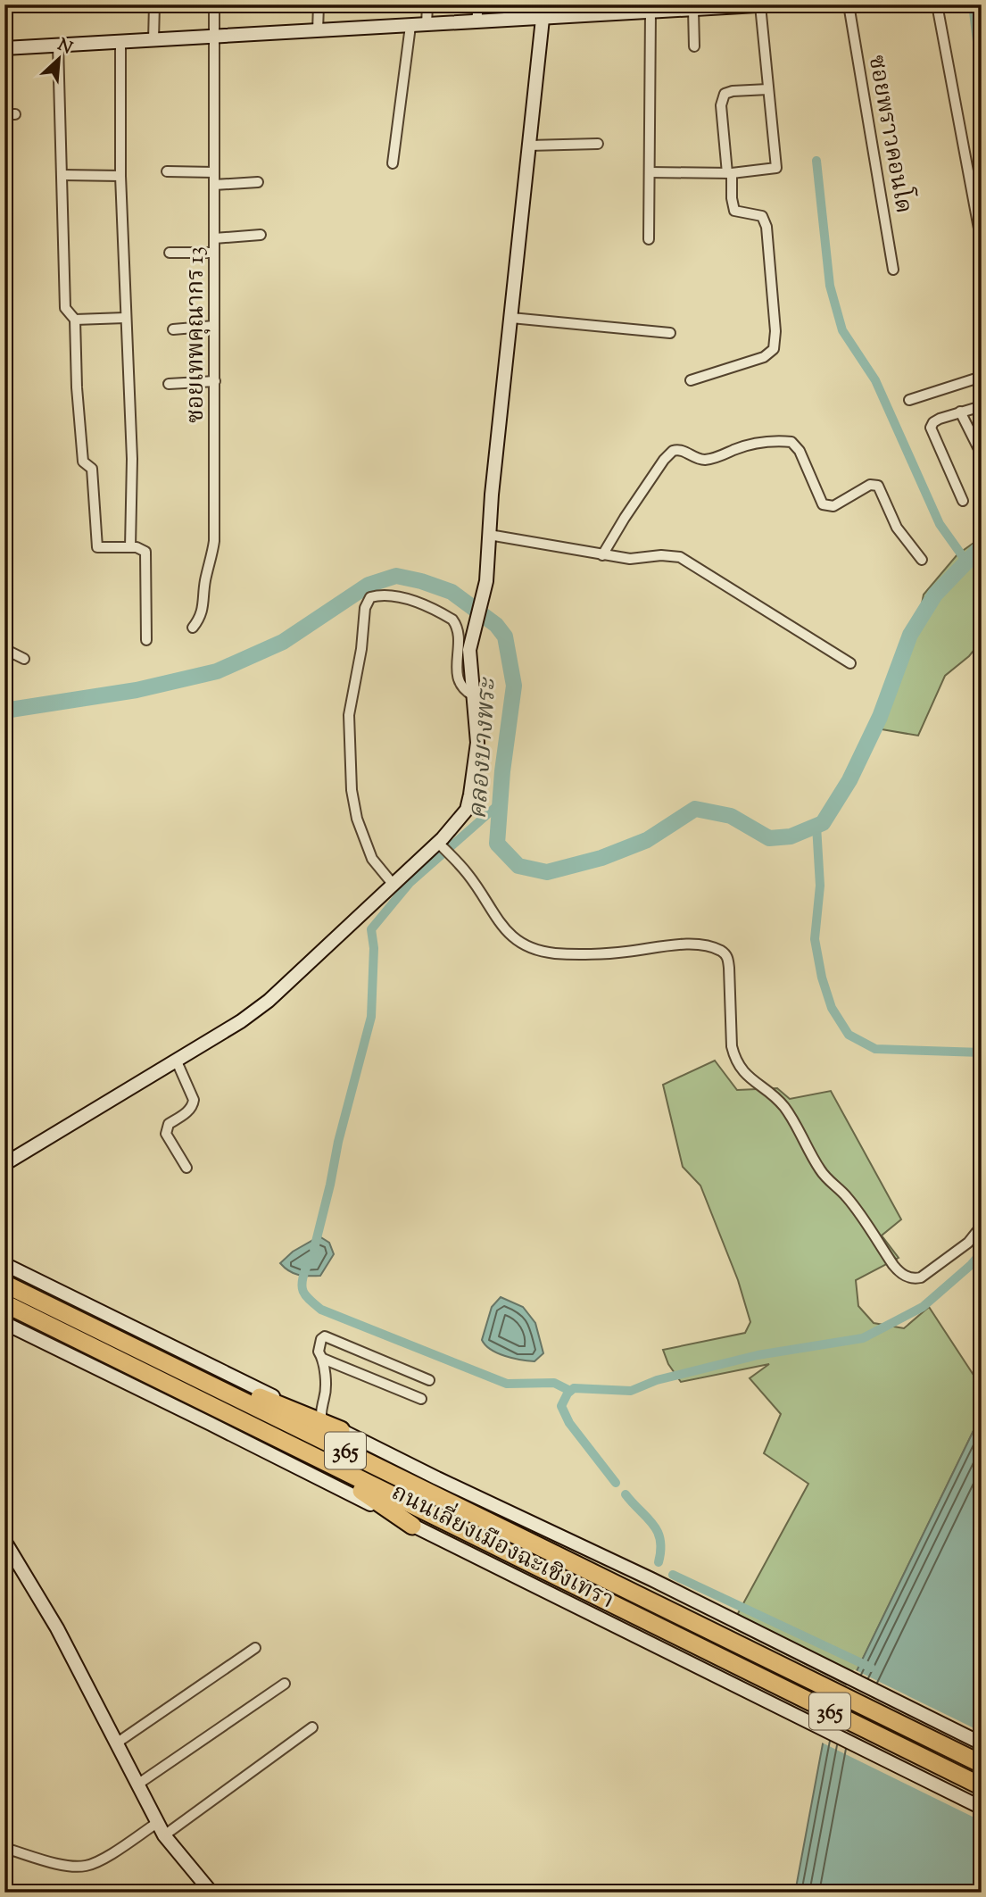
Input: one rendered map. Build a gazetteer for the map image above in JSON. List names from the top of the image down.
{
  "streets": {
    "highway": ["365", "ถนนเลี่ยงเมืองฉะเชิงเทรา"],
    "street": ["ซอยพราวคอนโด", "ซอยเทพคุณากร 13"]
  },
  "water": ["คลองบางพระ"],
  "north": "top right"
}
